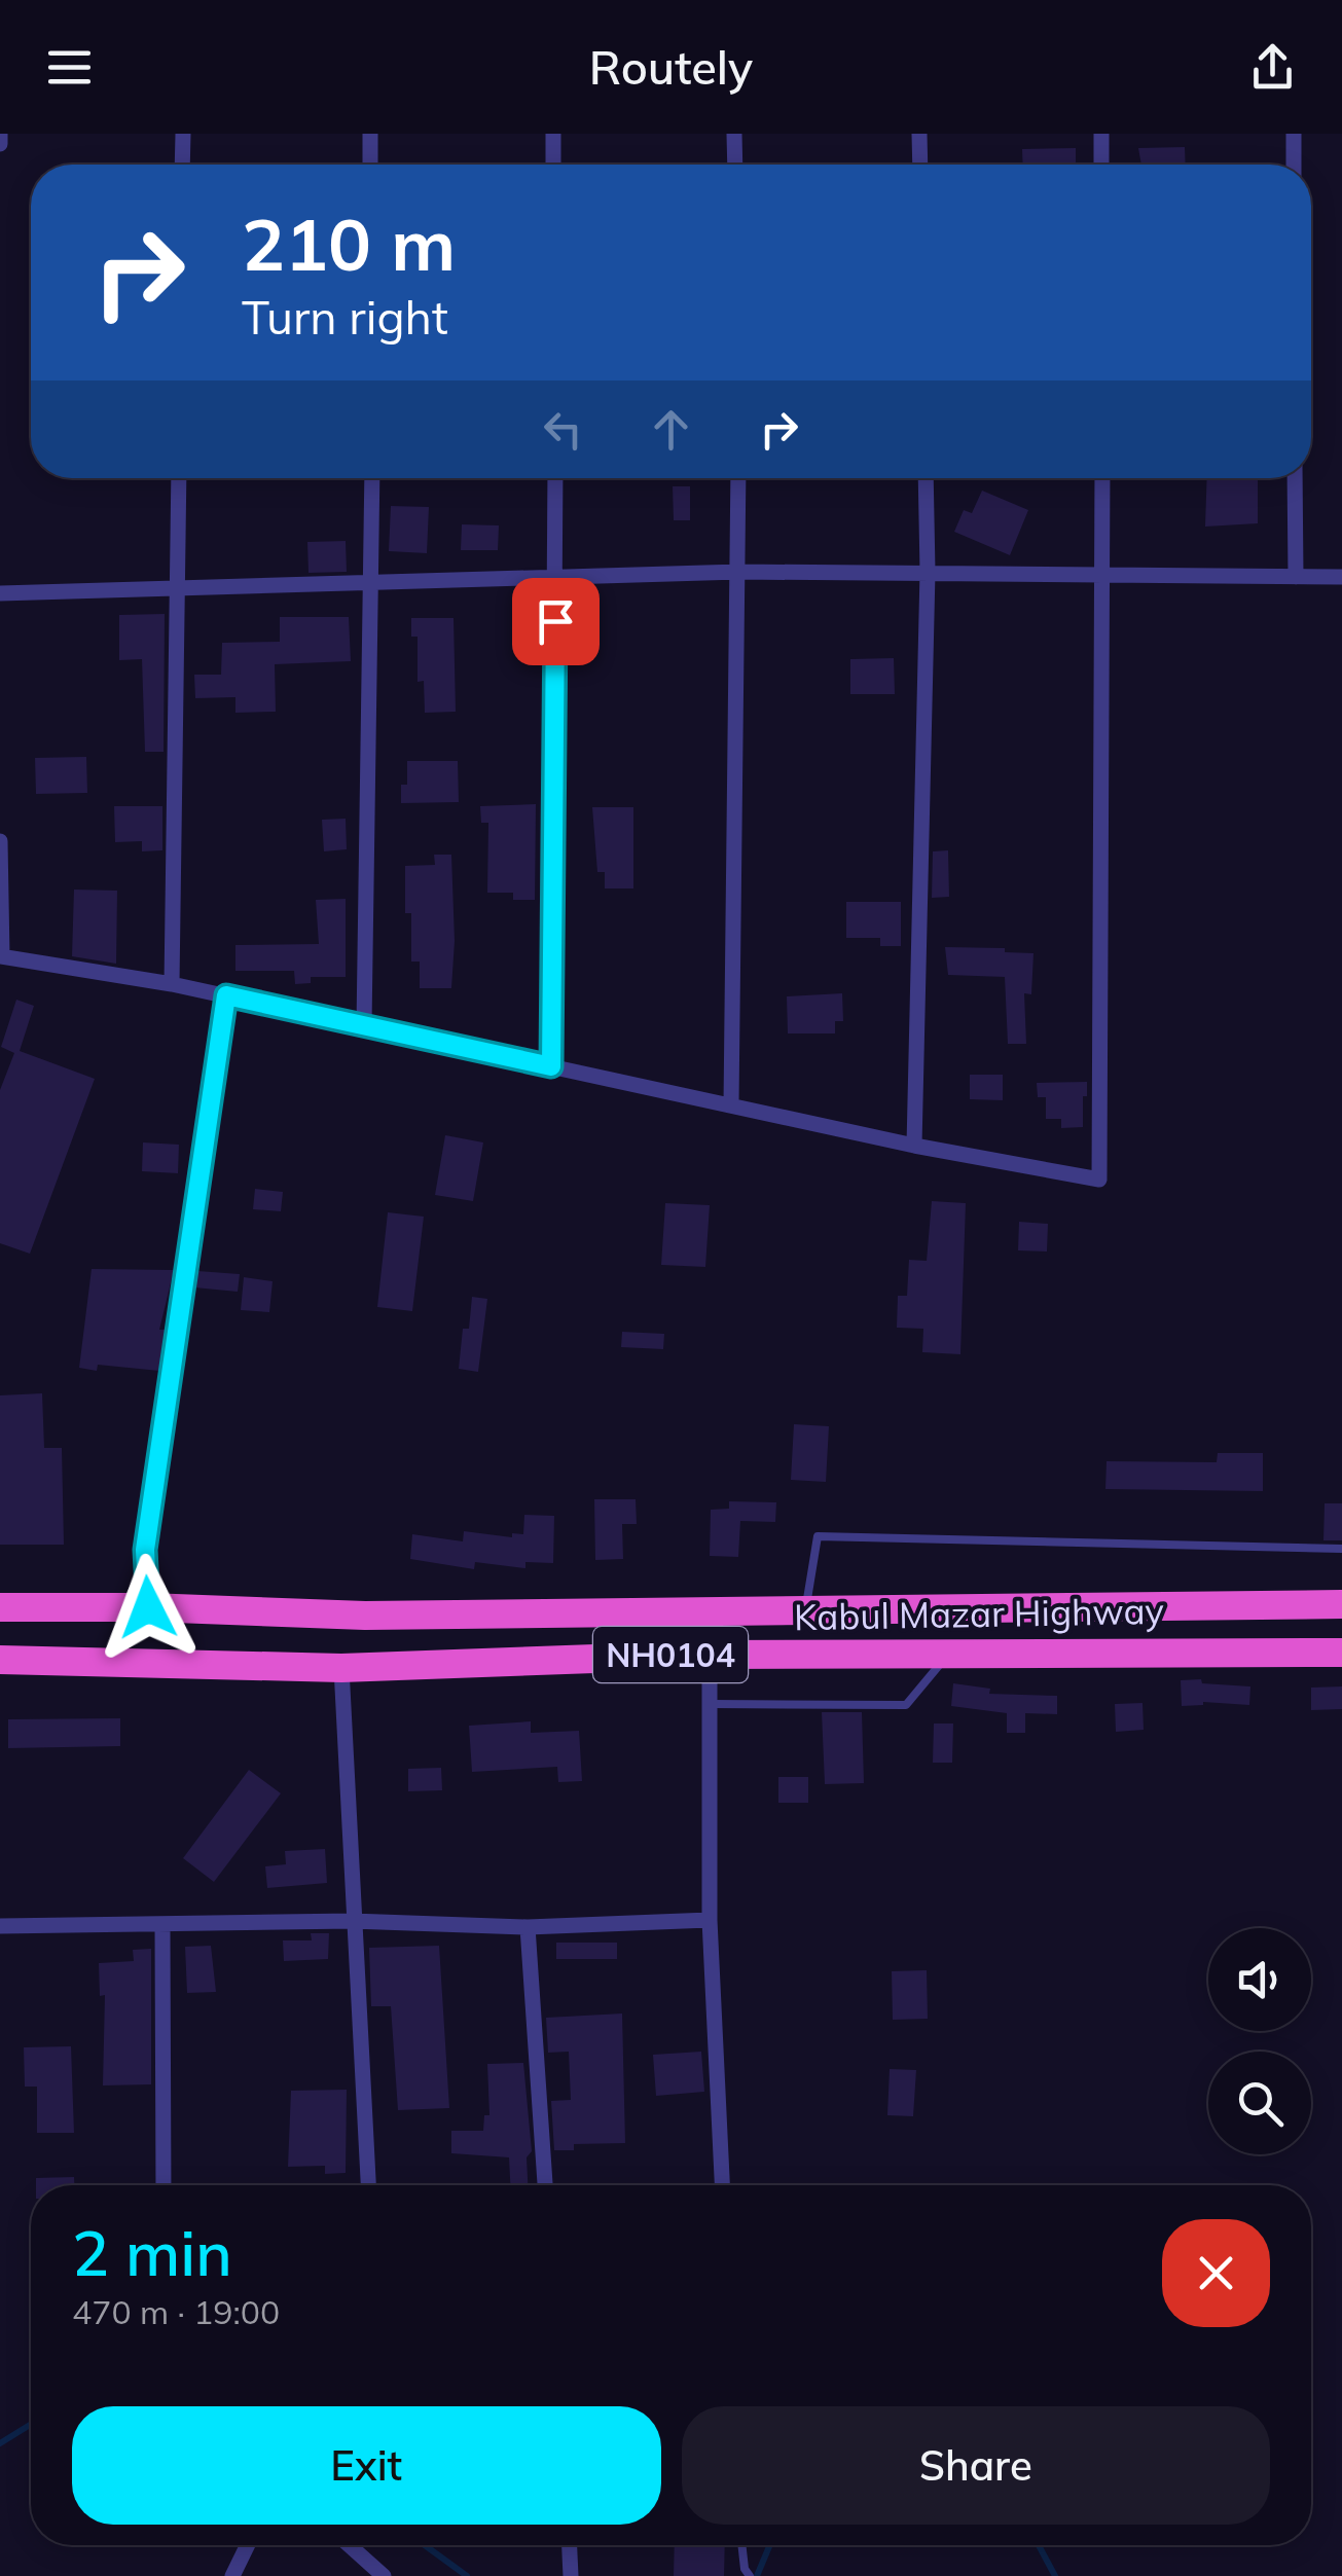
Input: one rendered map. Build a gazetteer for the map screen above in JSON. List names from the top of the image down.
{
  "streets": {
    "highway": ["Kabul Mazar Highway", "NH0104"]
  },
  "page": {
    "header": "Routely",
    "turn": ["210 m", "Turn right"],
    "heading": ["2 min", "470 m · 19:00"],
    "buttons": ["Exit", "Share"]
  }
}
